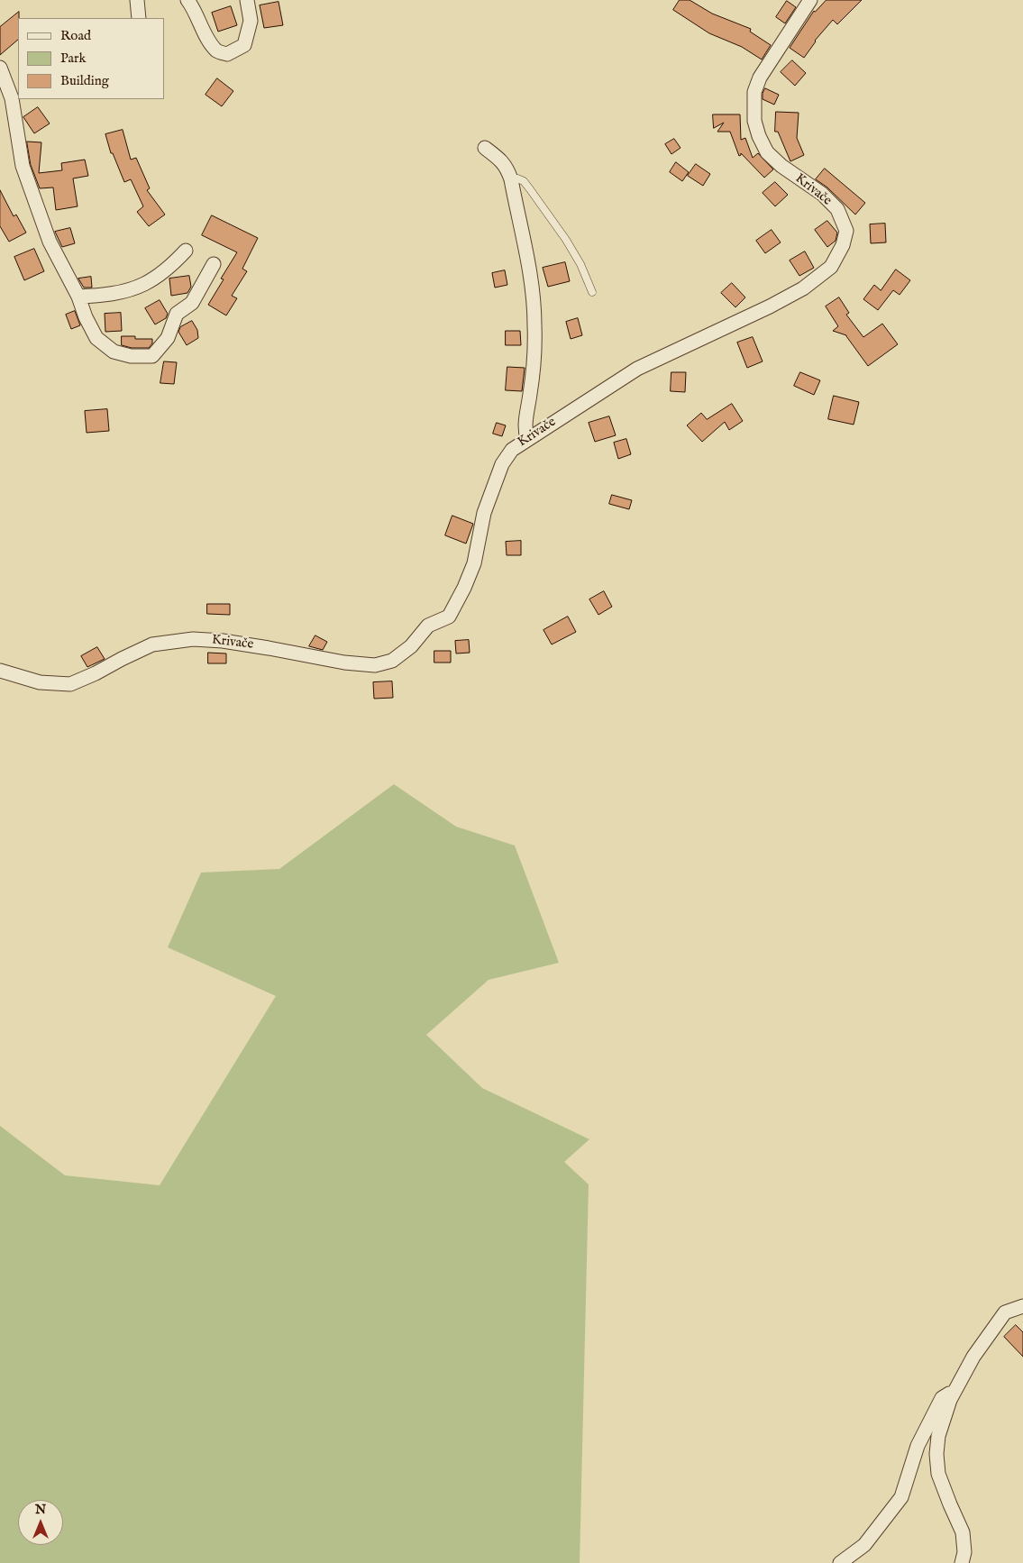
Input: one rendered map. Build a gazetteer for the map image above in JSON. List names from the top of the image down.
{
  "streets": {
    "street": ["Krivače"]
  },
  "legend": ["Road", "Park", "Building"],
  "north": "top"
}
